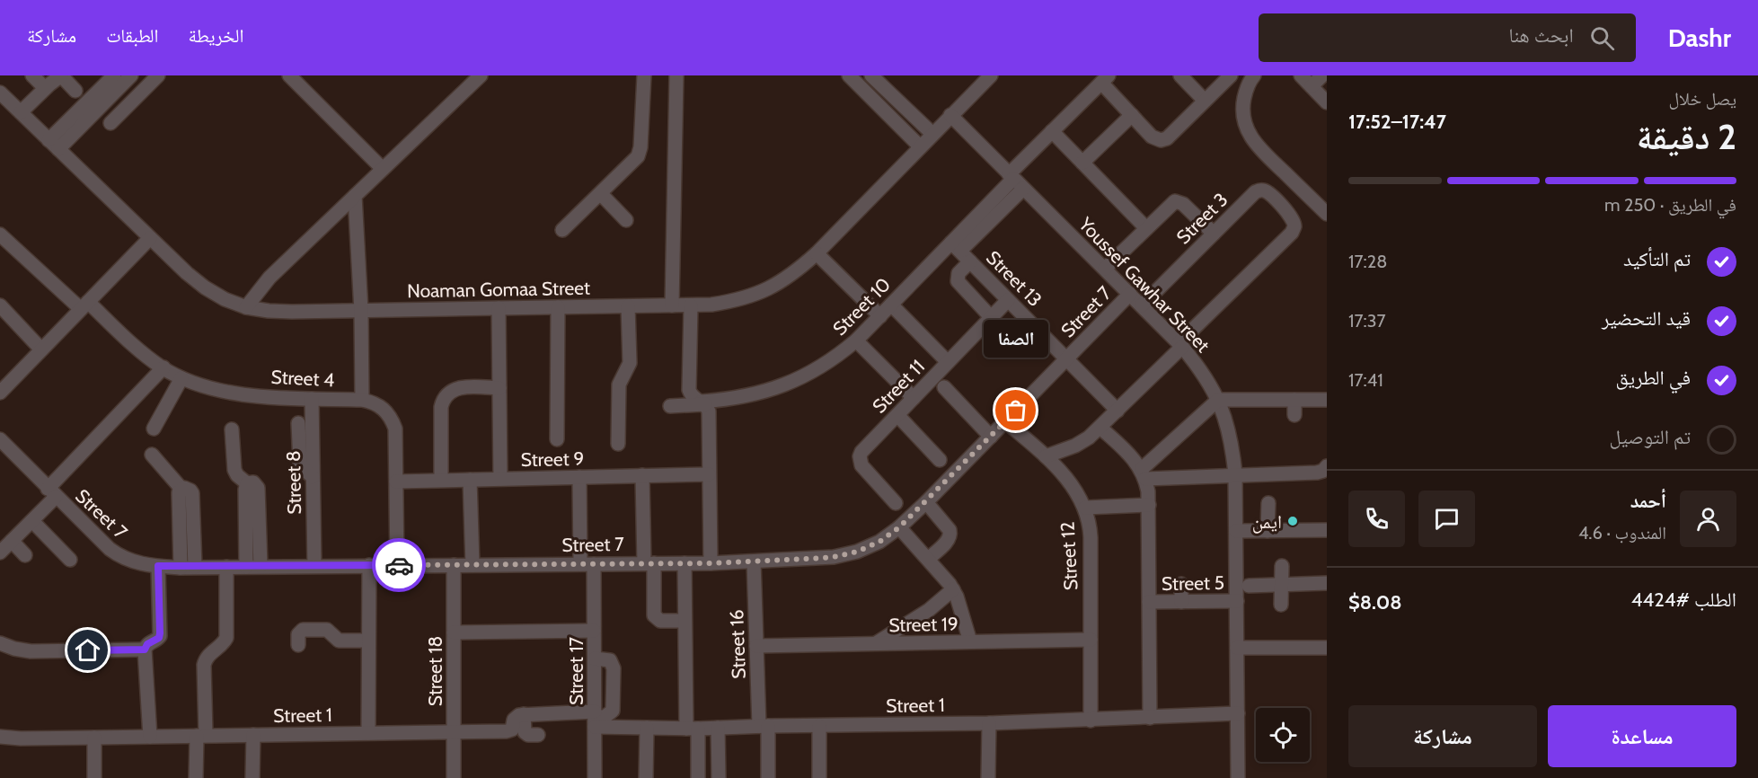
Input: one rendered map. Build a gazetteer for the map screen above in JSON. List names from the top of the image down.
{
  "streets": {
    "street": [
      "Street 3",
      "Street 13",
      "Youssef Gawhar Street",
      "Noaman Gomaa Street",
      "Street 10",
      "Street 7",
      "Street 4",
      "Street 11",
      "Street 9",
      "Street 8",
      "Street 12",
      "Street 5",
      "Street 19",
      "Street 16",
      "Street 18",
      "Street 17",
      "Street 1"
    ]
  },
  "crossings": [
    ["Street 3", "Youssef Gawhar Street"],
    ["Street 13", "Street 10"],
    ["Street 13", "Street 7"],
    ["Street 13", "Street 11"],
    ["Youssef Gawhar Street", "Noaman Gomaa Street"],
    ["Youssef Gawhar Street", "Street 10"],
    ["Youssef Gawhar Street", "Street 7"],
    ["Youssef Gawhar Street", "Street 5"],
    ["Youssef Gawhar Street", "Street 1"],
    ["Street 7", "Street 4"],
    ["Street 7", "Street 8"],
    ["Street 7", "Street 12"],
    ["Street 7", "Street 16"],
    ["Street 7", "Street 18"],
    ["Street 7", "Street 17"],
    ["Street 4", "Street 9"],
    ["Street 4", "Street 8"],
    ["Street 9", "Street 17"],
    ["Street 12", "Street 19"],
    ["Street 12", "Street 1"],
    ["Street 19", "Street 16"],
    ["Street 16", "Street 1"],
    ["Street 18", "Street 1"],
    ["Street 17", "Street 1"]
  ],
  "places": ["الصفا", "ايمن"],
  "page": {
    "header": "Dashr",
    "search": "ابحث هنا",
    "nav": ["الخريطة", "الطبقات", "مشاركة"],
    "heading": ["2 دقيقة", "يصل خلال", "17:47–17:52"],
    "panel": [
      "أحمد",
      "المندوب · 4.6",
      "الطلب #4424",
      "$8.08"
    ],
    "bar": "في الطريق · 250 m",
    "list": [
      ["تم التأكيد", "17:28"],
      ["قيد التحضير", "17:37"],
      ["في الطريق", "17:41"],
      "تم التوصيل"
    ],
    "bubble": "الصفا",
    "buttons": ["مساعدة", "مشاركة"]
  }
}
